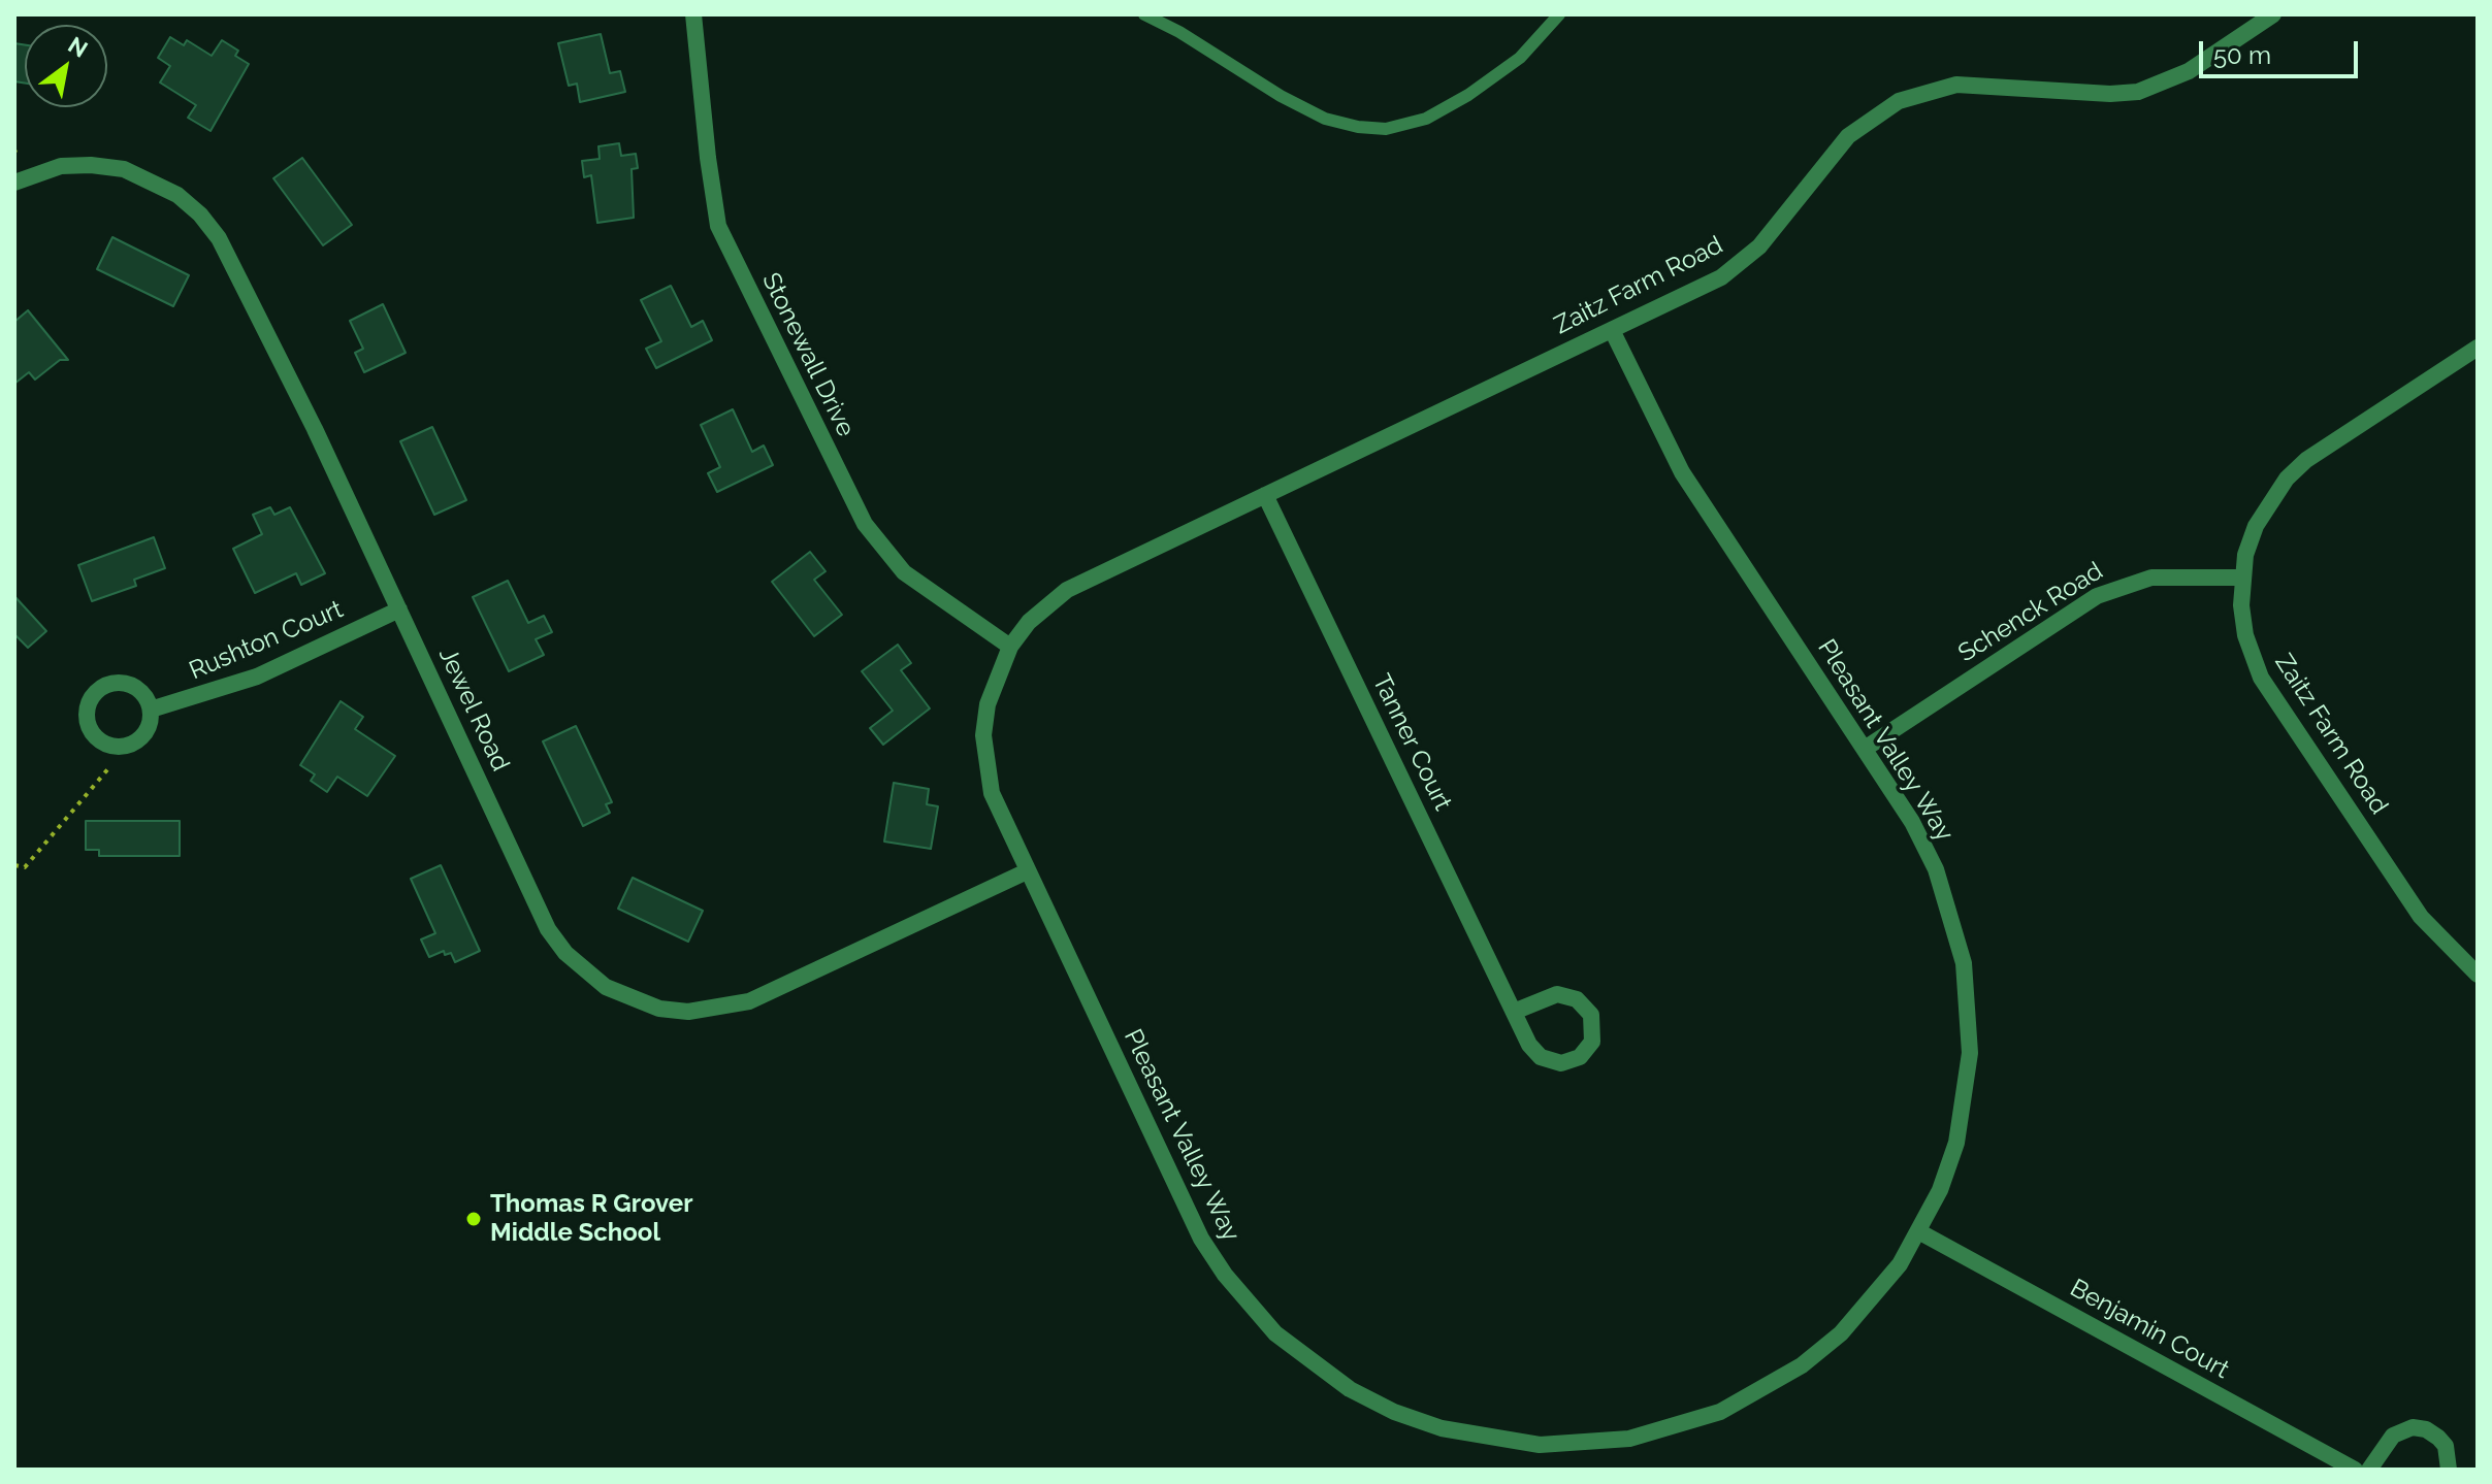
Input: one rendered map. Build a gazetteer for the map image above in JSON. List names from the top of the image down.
{
  "streets": {
    "street": [
      "Zaitz Farm Road",
      "Stonewall Drive",
      "Schenck Road",
      "Rushton Court",
      "Jewel Road",
      "Pleasant Valley Way",
      "Tanner Court",
      "Benjamin Court"
    ]
  },
  "crossings": [
    ["Zaitz Farm Road", "Stonewall Drive"],
    ["Zaitz Farm Road", "Schenck Road"],
    ["Zaitz Farm Road", "Pleasant Valley Way"],
    ["Zaitz Farm Road", "Tanner Court"],
    ["Stonewall Drive", "Pleasant Valley Way"],
    ["Schenck Road", "Pleasant Valley Way"],
    ["Rushton Court", "Jewel Road"],
    ["Jewel Road", "Pleasant Valley Way"],
    ["Pleasant Valley Way", "Benjamin Court"]
  ],
  "places": ["Thomas R Grover Middle School"],
  "scale_bar": "50 m",
  "north": "top right"
}
